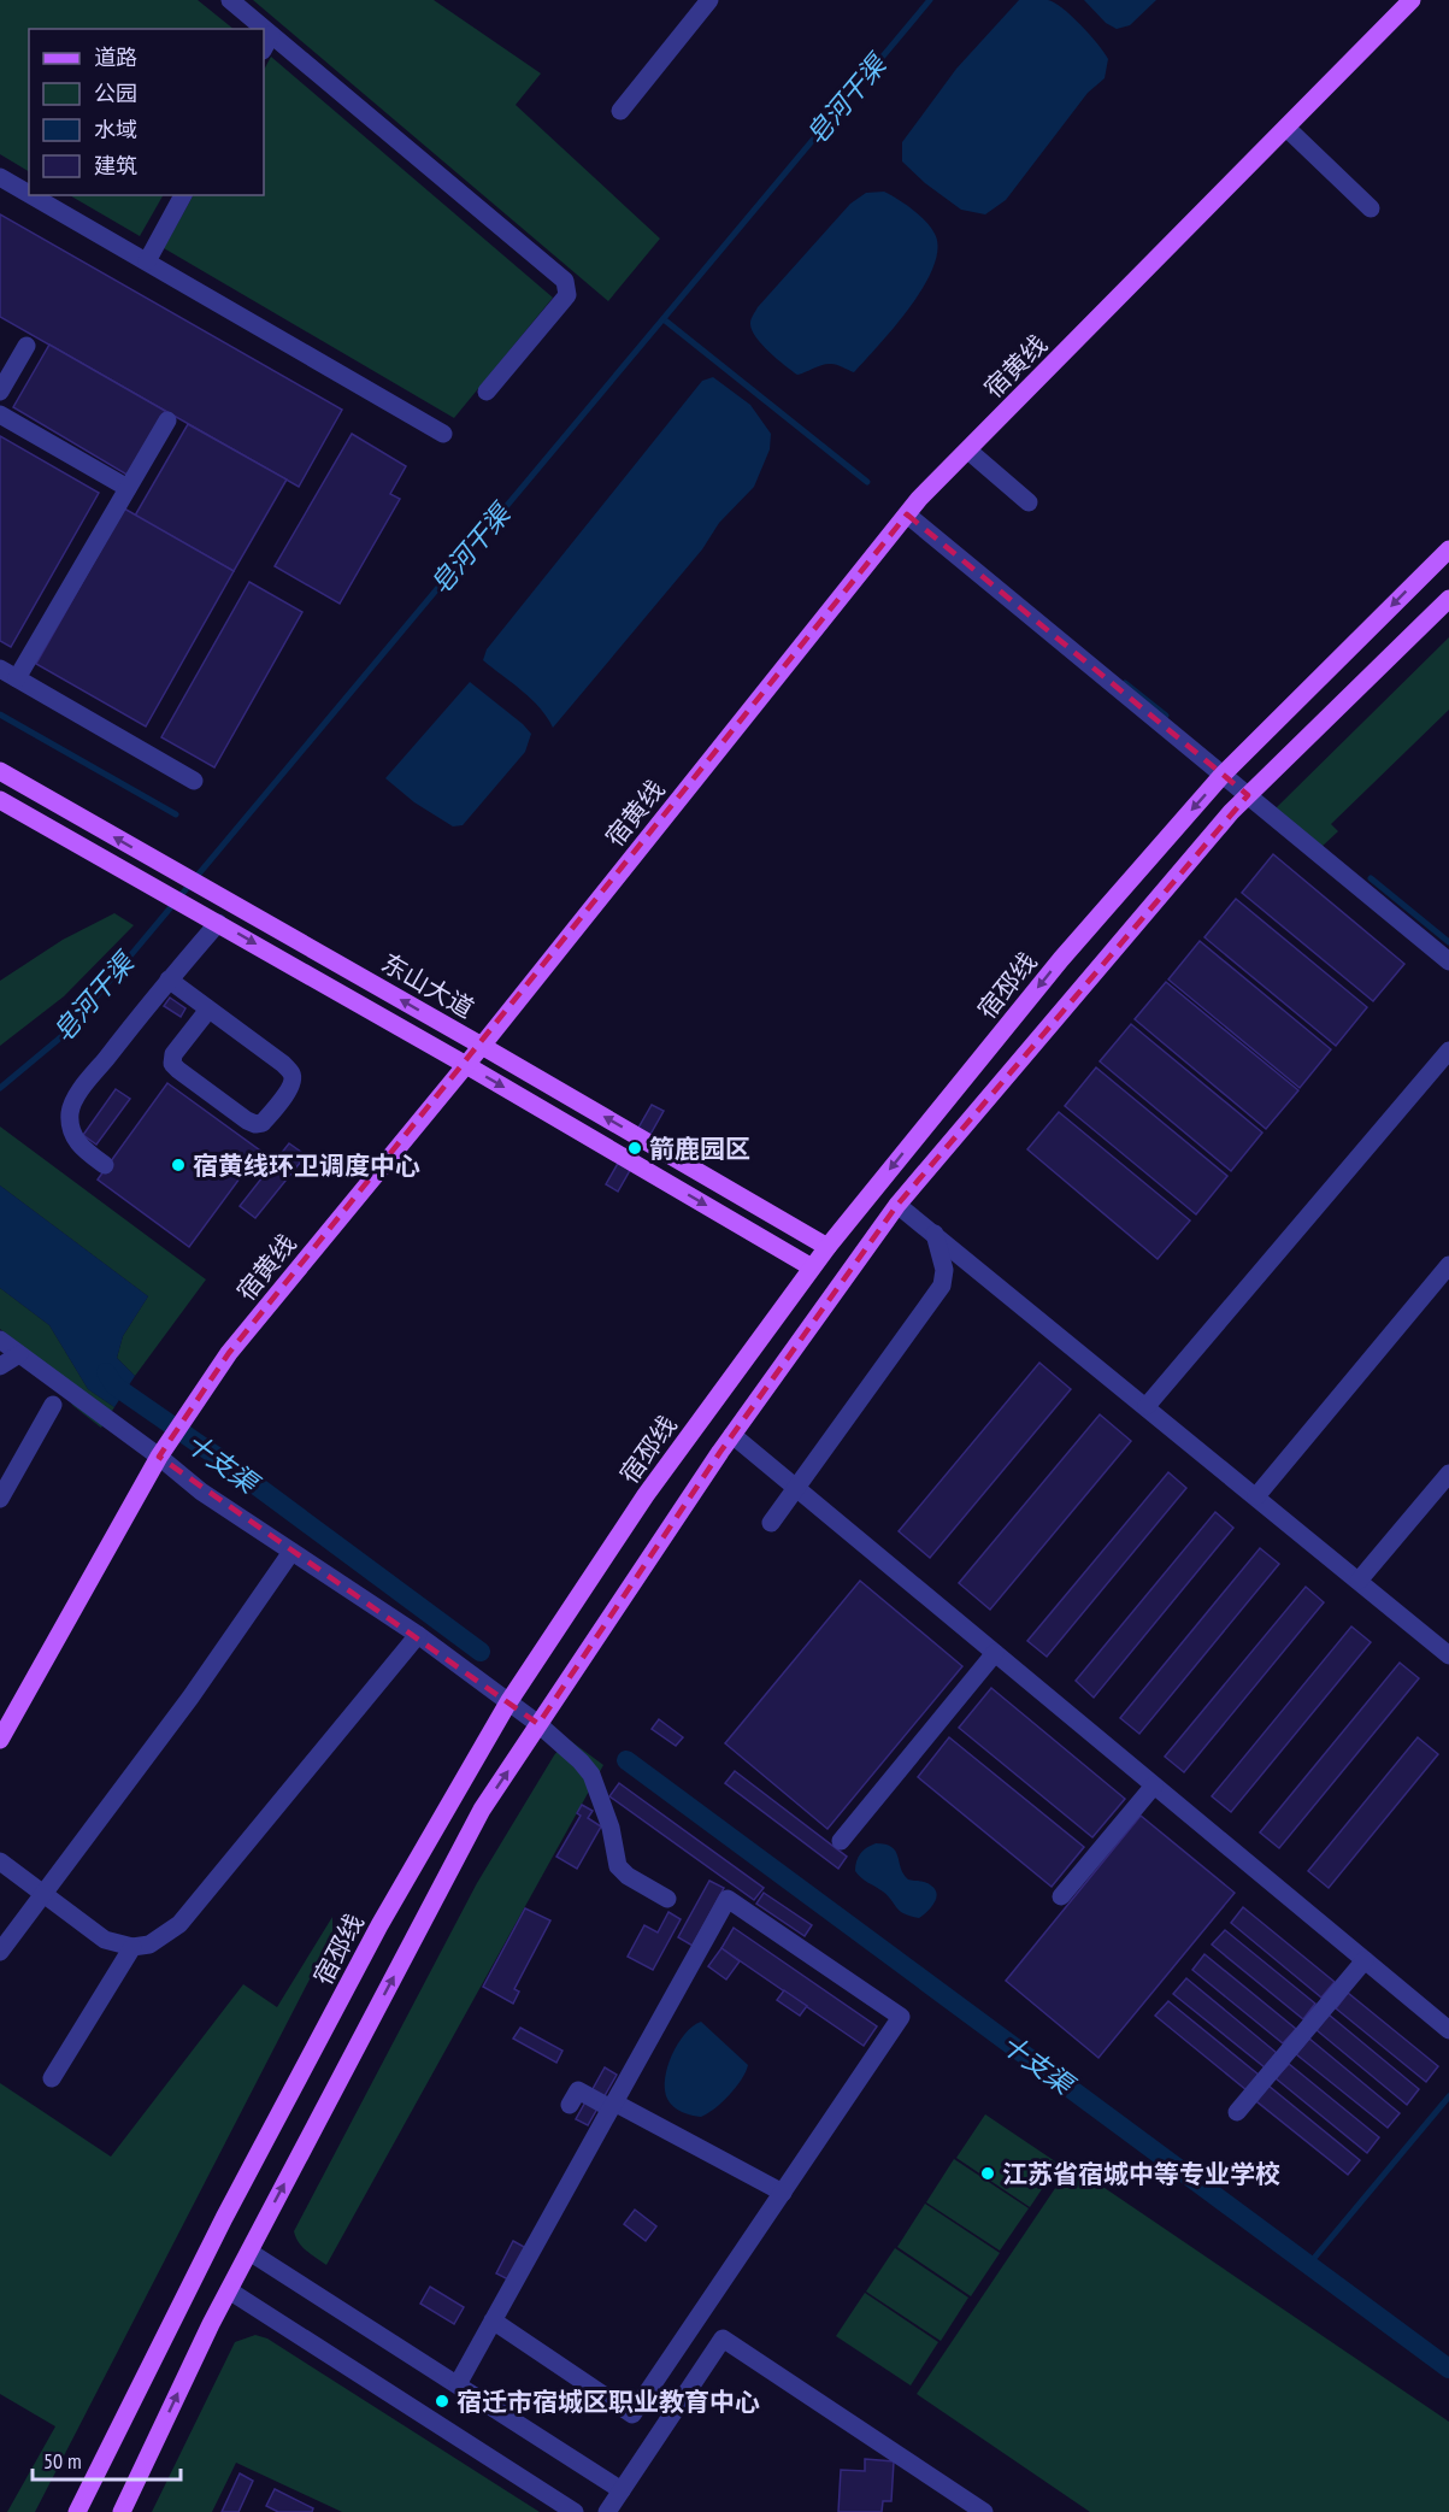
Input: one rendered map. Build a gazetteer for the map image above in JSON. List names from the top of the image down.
{
  "streets": {
    "main road": ["宿黄线", "东山大道", "宿邳线"]
  },
  "crossings": [
    ["宿黄线", "东山大道"],
    ["东山大道", "宿邳线"]
  ],
  "water": ["皂河干渠", "十支渠"],
  "places": [
    "箭鹿园区",
    "宿黄线环卫调度中心",
    "江苏省宿城中等专业学校",
    "宿迁市宿城区职业教育中心"
  ],
  "legend": [
    "道路",
    "公园",
    "水域",
    "建筑"
  ],
  "scale_bar": "50 m"
}
